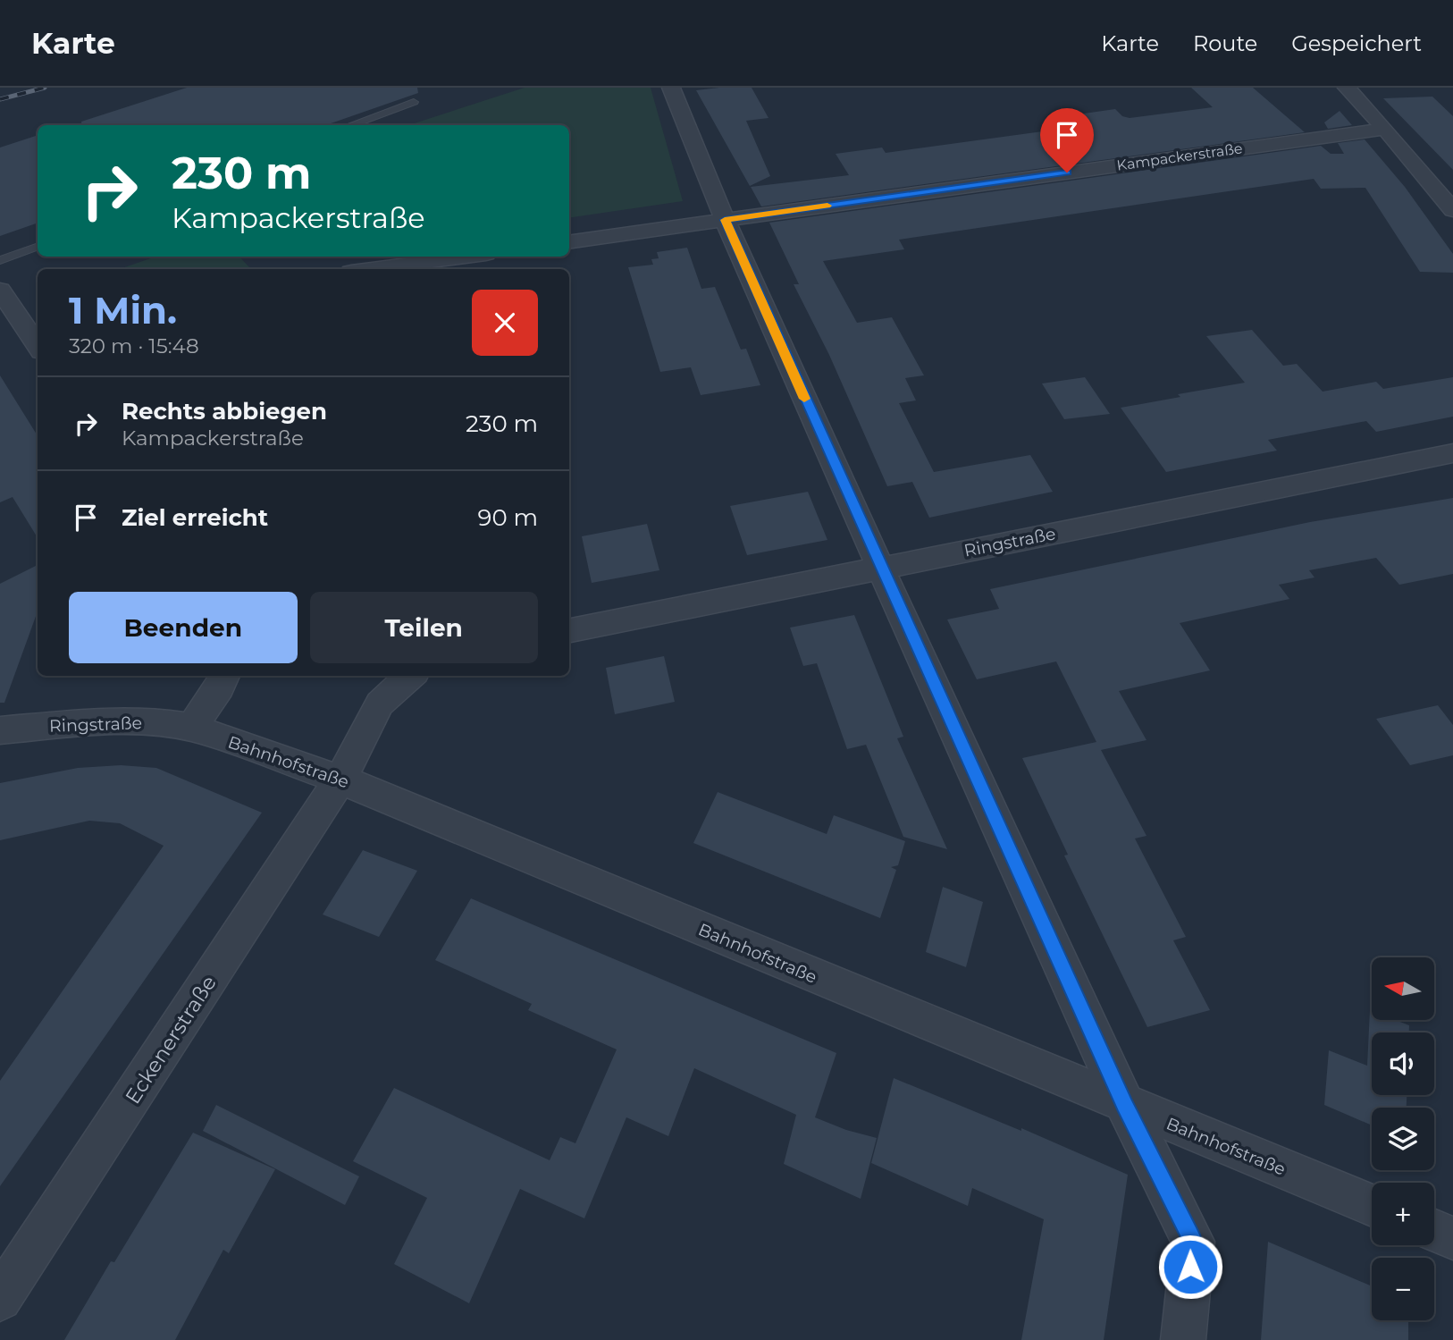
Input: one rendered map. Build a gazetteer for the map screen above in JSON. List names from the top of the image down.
{
  "streets": {
    "street": [
      "Kampackerstraße",
      "Ringstraße",
      "Bahnhofstraße",
      "Eckenerstraße"
    ]
  },
  "crossings": [
    ["Ringstraße", "Bahnhofstraße"],
    ["Bahnhofstraße", "Eckenerstraße"]
  ],
  "north": "left",
  "page": {
    "header": "Karte",
    "nav": ["Karte", "Route", "Gespeichert"],
    "turn": ["230 m", "Kampackerstraße"],
    "heading": ["1 Min.", "320 m · 15:48"],
    "list": [
      {
        "name": "Rechts abbiegen",
        "note": "Kampackerstraße",
        "value": "230 m"
      },
      {
        "name": "Ziel erreicht",
        "value": "90 m"
      }
    ],
    "buttons": ["Beenden", "Teilen"],
    "map_buttons": ["+", "−"]
  }
}
